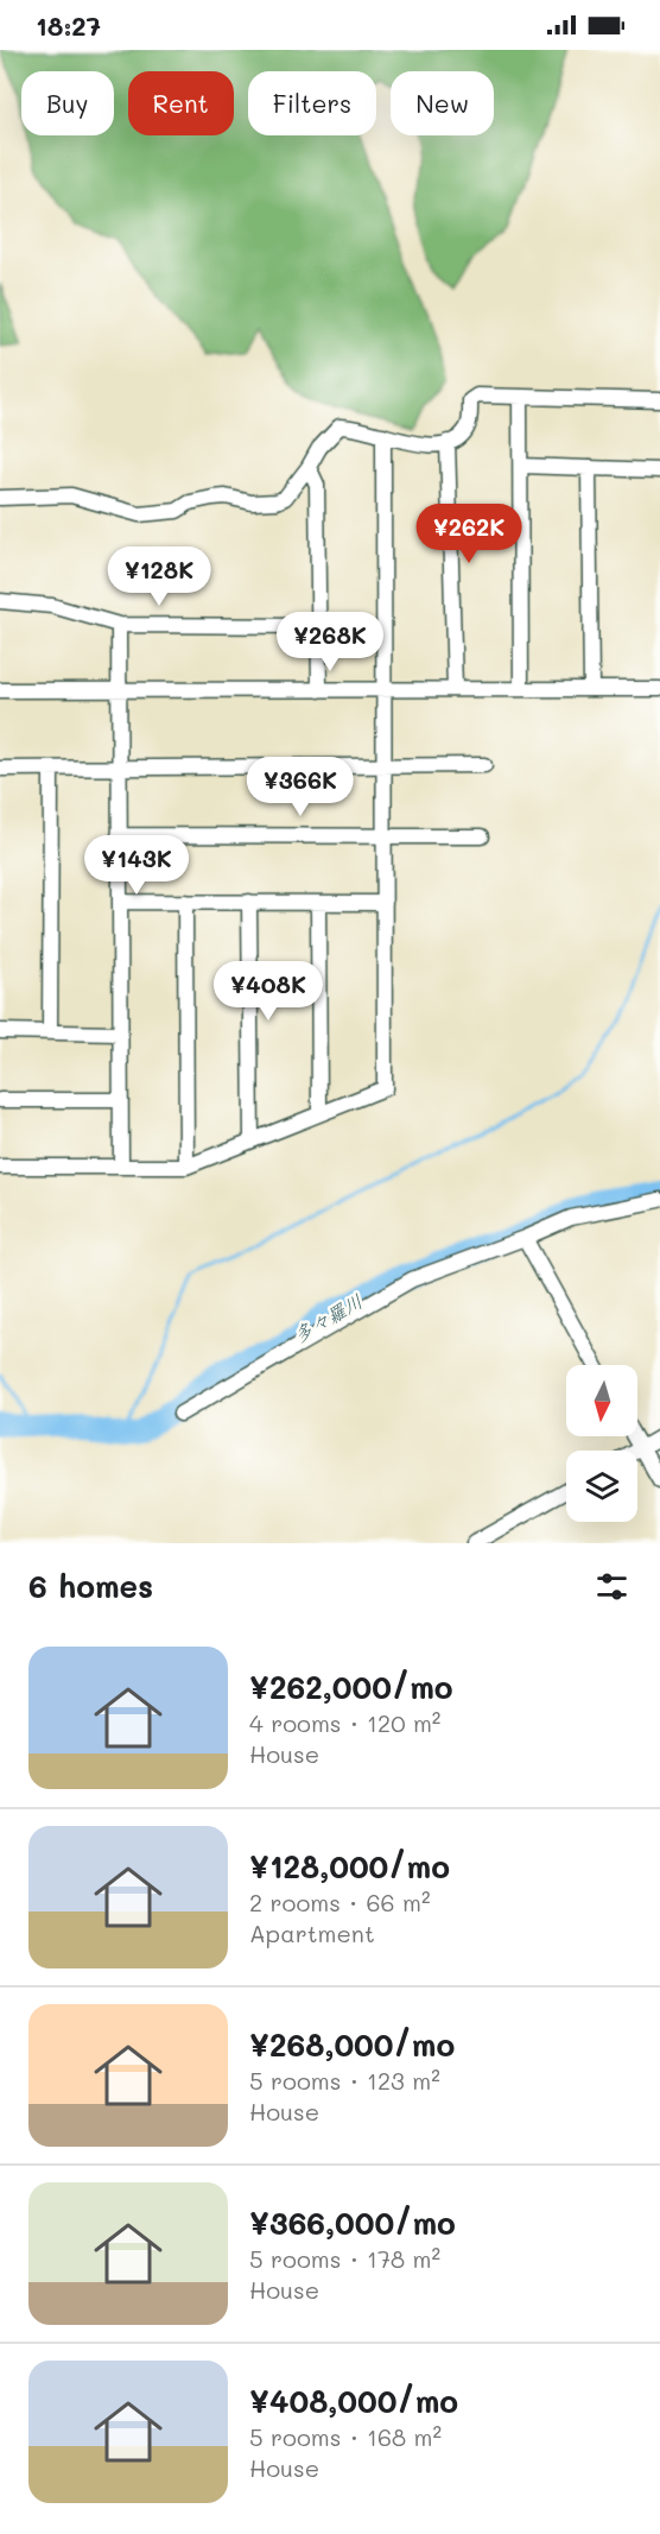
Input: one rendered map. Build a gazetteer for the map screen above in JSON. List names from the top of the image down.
{
  "water": ["多々羅川"],
  "north": "bottom",
  "page": {
    "status": "18:27",
    "chip": [
      "Buy",
      "Rent",
      "Filters",
      "New"
    ],
    "price": [
      "¥262K",
      "¥128K",
      "¥268K",
      "¥366K",
      "¥143K",
      "¥408K"
    ],
    "heading": "6 homes",
    "list": [
      {
        "name": "¥262,000/mo",
        "note": "4 rooms · 120 m² · House"
      },
      {
        "name": "¥128,000/mo",
        "note": "2 rooms · 66 m² · Apartment"
      },
      {
        "name": "¥268,000/mo",
        "note": "5 rooms · 123 m² · House"
      },
      {
        "name": "¥366,000/mo",
        "note": "5 rooms · 178 m² · House"
      },
      {
        "name": "¥408,000/mo",
        "note": "5 rooms · 168 m² · House"
      }
    ]
  }
}
